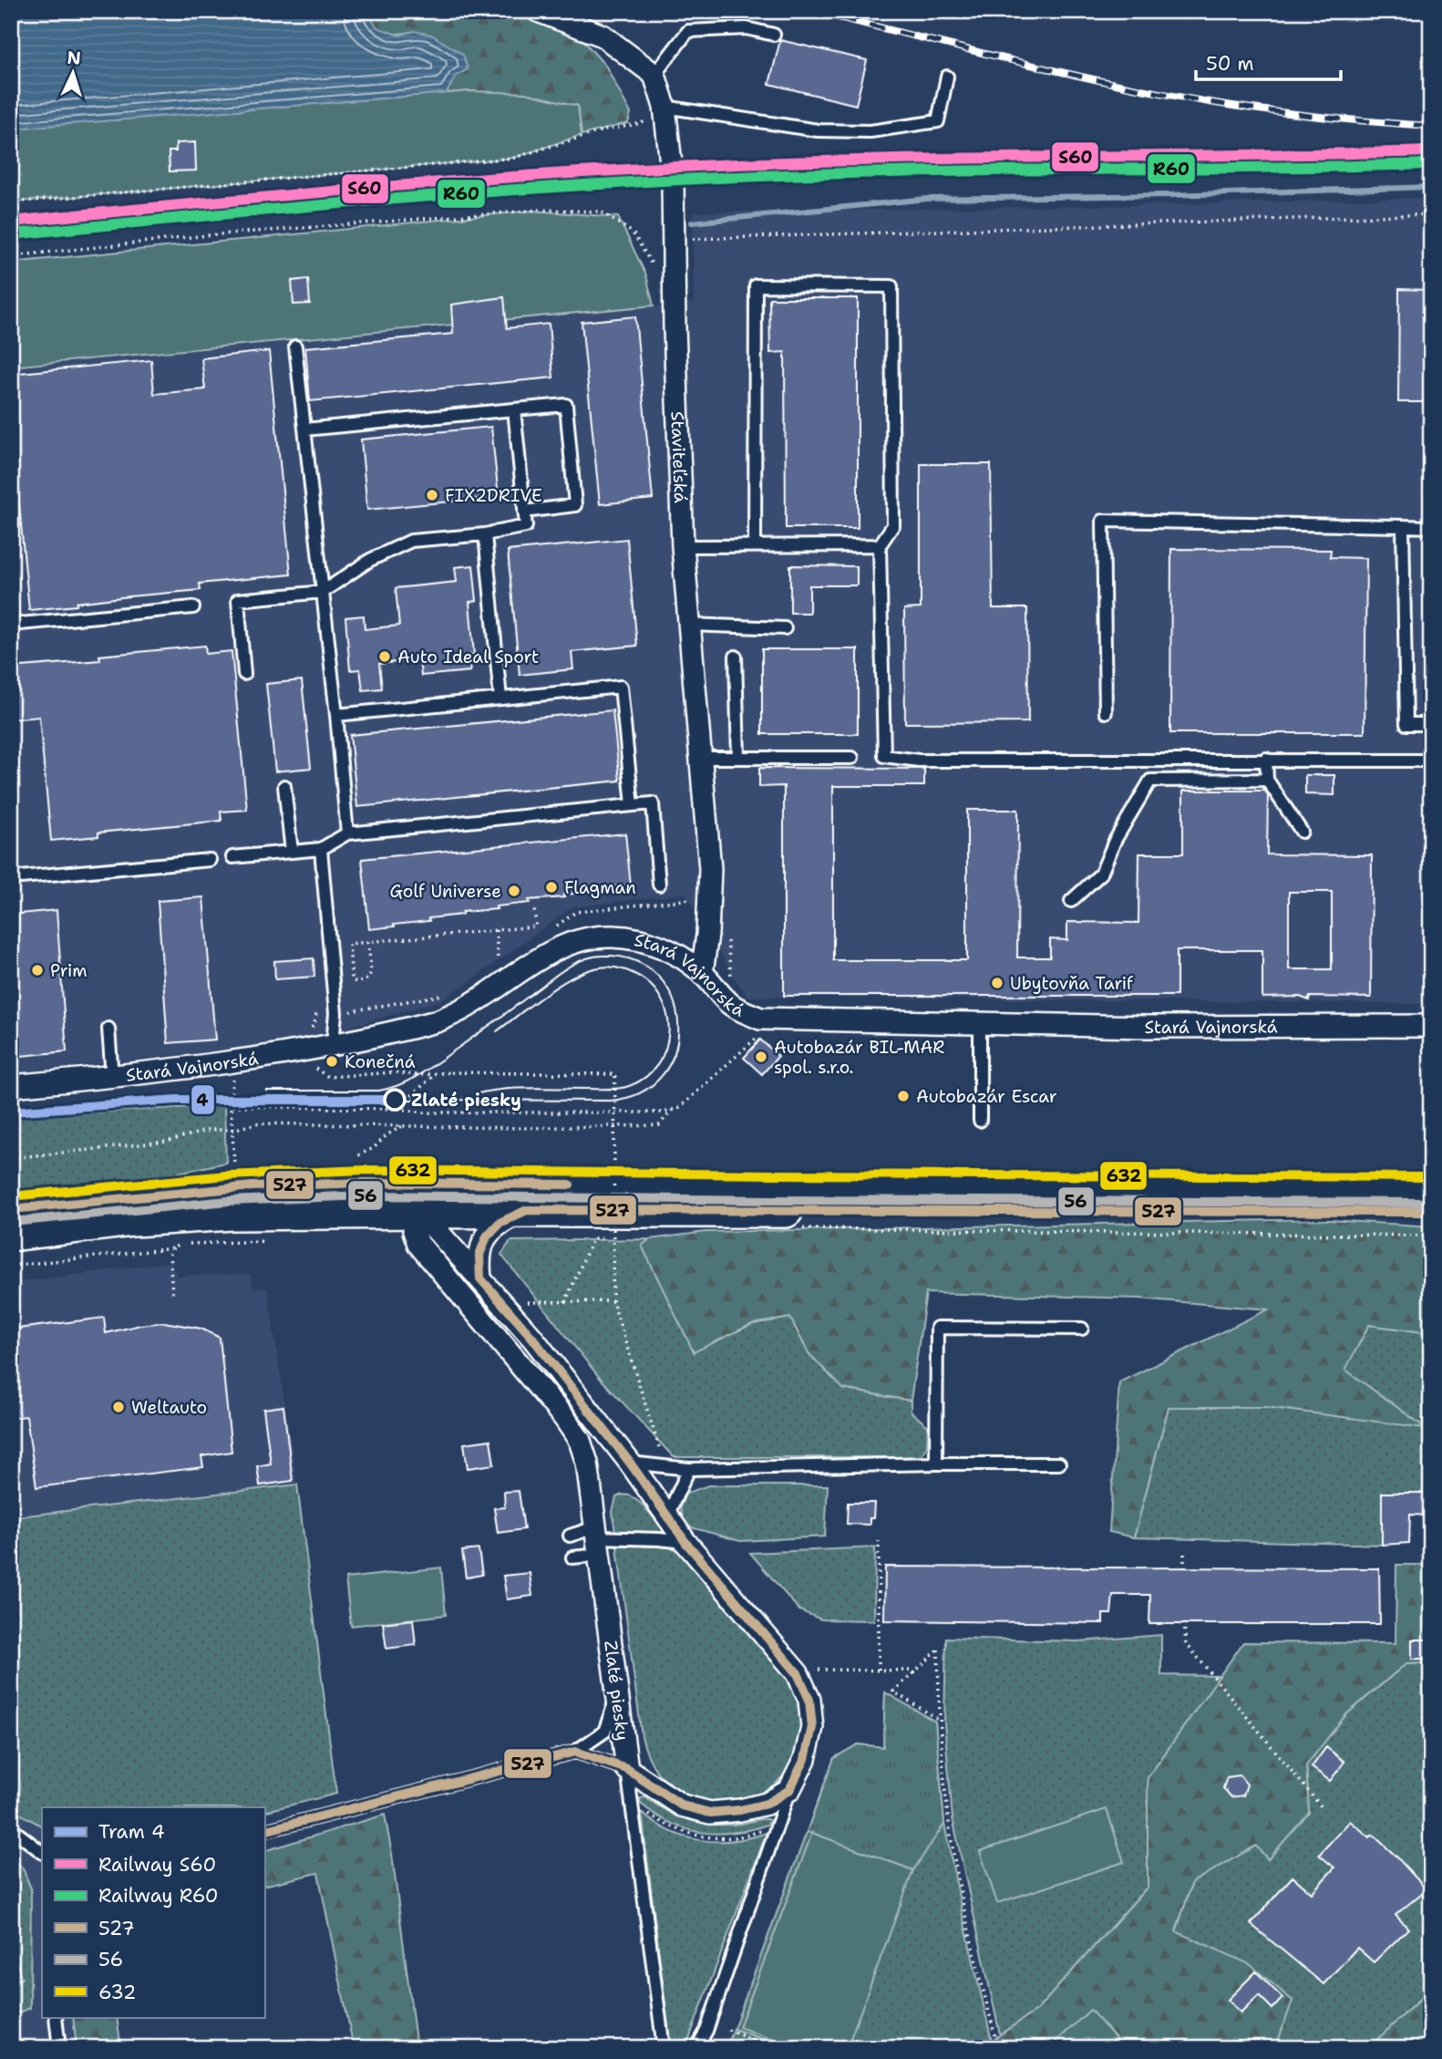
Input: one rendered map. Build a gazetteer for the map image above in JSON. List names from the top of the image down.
{
  "streets": {
    "street": ["Staviteľská", "Stará Vajnorská", "Zlaté piesky"]
  },
  "crossings": [
    ["Staviteľská", "Stará Vajnorská"]
  ],
  "places": [
    "FIX2DRIVE",
    "Auto Ideal Sport",
    "Flagman",
    "Golf Universe",
    "Prim",
    "Ubytovňa Tarif",
    "Autobazár BIL-MAR spol. s.r.o.",
    "Konečná",
    "Autobazár Escar",
    "Zlaté piesky",
    "Weltauto"
  ],
  "lines": [
    "rail line S60",
    "rail line R60",
    "tram line 4",
    "transit line 632",
    "transit line 527",
    "transit line 56"
  ],
  "legend": [
    "Tram 4",
    "Railway S60",
    "Railway R60",
    "527",
    "56",
    "632"
  ],
  "scale_bar": "50 m",
  "north": "top"
}
